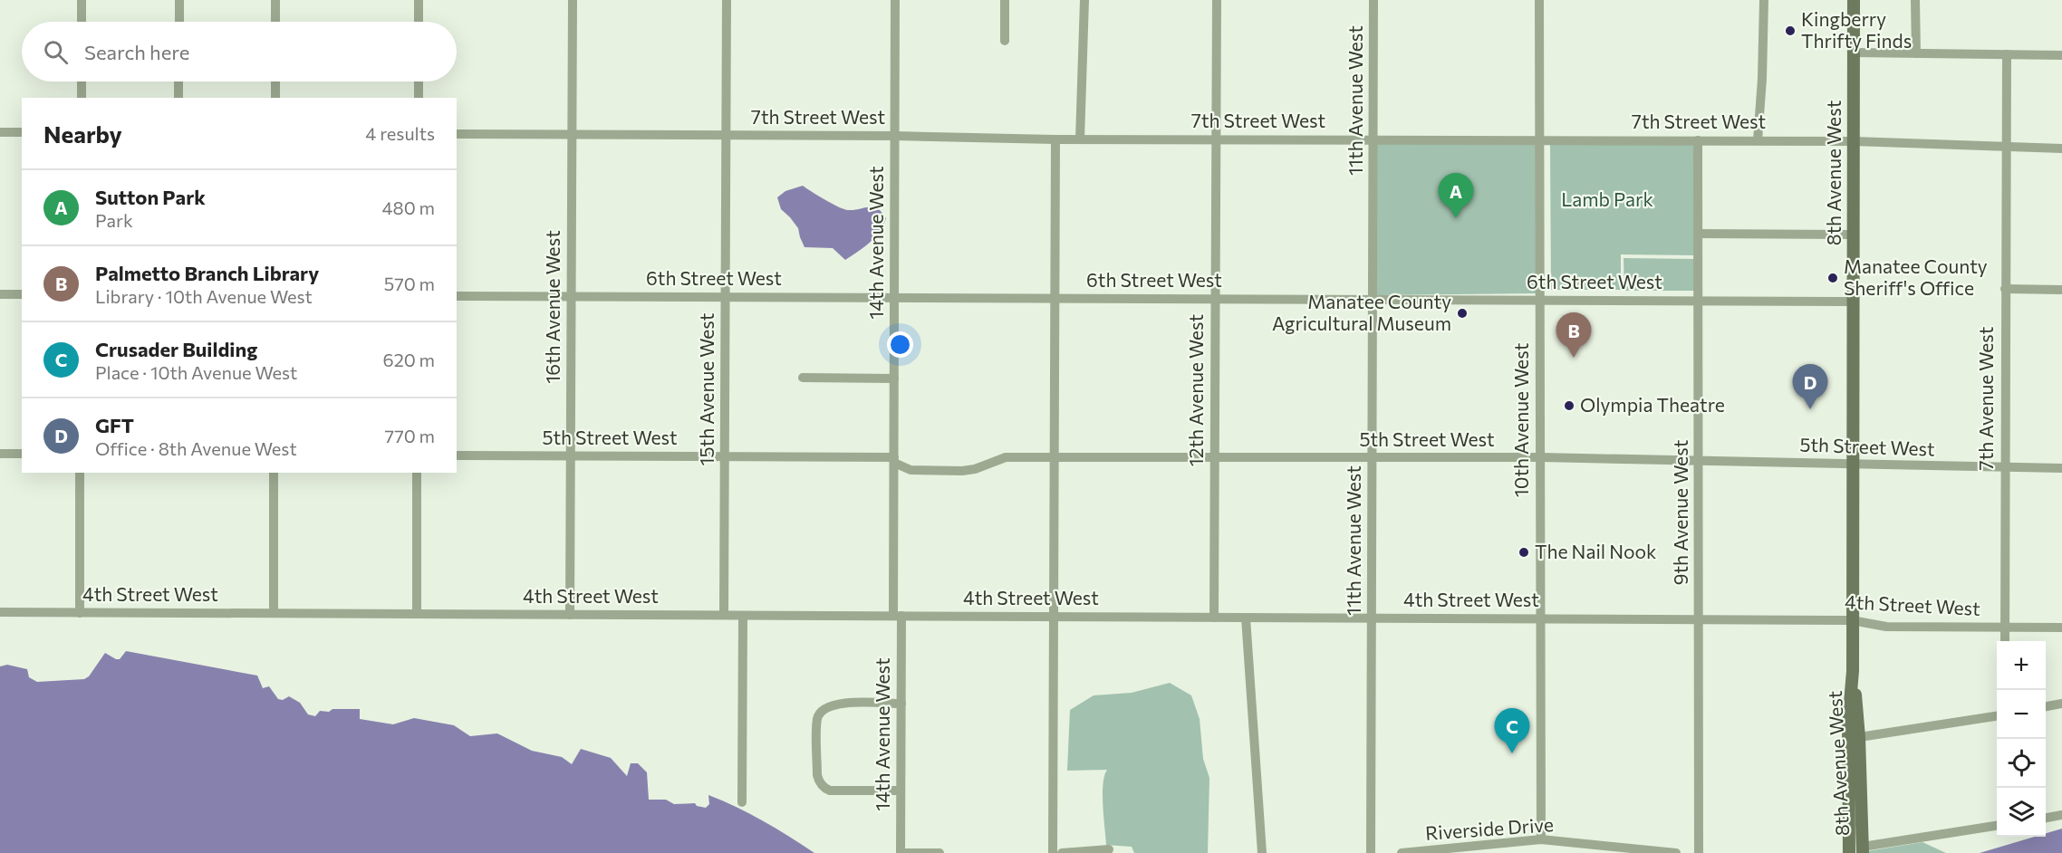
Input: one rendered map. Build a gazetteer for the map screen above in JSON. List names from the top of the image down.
{
  "streets": {
    "main road": ["8th Avenue West"],
    "street": [
      "11th Avenue West",
      "7th Street West",
      "14th Avenue West",
      "6th Street West",
      "16th Avenue West",
      "15th Avenue West",
      "12th Avenue West",
      "7th Avenue West",
      "10th Avenue West",
      "5th Street West",
      "9th Avenue West",
      "4th Street West",
      "Riverside Drive"
    ]
  },
  "crossings": [
    ["11th Avenue West", "7th Street West"],
    ["11th Avenue West", "6th Street West"],
    ["11th Avenue West", "5th Street West"],
    ["11th Avenue West", "4th Street West"],
    ["7th Street West", "8th Avenue West"],
    ["7th Street West", "14th Avenue West"],
    ["7th Street West", "16th Avenue West"],
    ["7th Street West", "15th Avenue West"],
    ["7th Street West", "12th Avenue West"],
    ["7th Street West", "7th Avenue West"],
    ["7th Street West", "10th Avenue West"],
    ["7th Street West", "9th Avenue West"],
    ["8th Avenue West", "6th Street West"],
    ["8th Avenue West", "5th Street West"],
    ["8th Avenue West", "4th Street West"],
    ["14th Avenue West", "6th Street West"],
    ["14th Avenue West", "5th Street West"],
    ["14th Avenue West", "4th Street West"],
    ["6th Street West", "16th Avenue West"],
    ["6th Street West", "15th Avenue West"],
    ["6th Street West", "12th Avenue West"],
    ["6th Street West", "10th Avenue West"],
    ["6th Street West", "9th Avenue West"],
    ["16th Avenue West", "5th Street West"],
    ["16th Avenue West", "4th Street West"],
    ["15th Avenue West", "5th Street West"],
    ["15th Avenue West", "4th Street West"],
    ["12th Avenue West", "5th Street West"],
    ["12th Avenue West", "4th Street West"],
    ["7th Avenue West", "5th Street West"],
    ["7th Avenue West", "4th Street West"],
    ["10th Avenue West", "5th Street West"],
    ["10th Avenue West", "4th Street West"],
    ["10th Avenue West", "Riverside Drive"],
    ["5th Street West", "9th Avenue West"],
    ["9th Avenue West", "4th Street West"]
  ],
  "parks": ["Lamb Park"],
  "places": [
    "Kingberry Thrifty Finds",
    "Manatee County Sheriff's Office",
    "Manatee County Agricultural Museum",
    "Olympia Theatre",
    "The Nail Nook"
  ],
  "page": {
    "search": "Search here",
    "heading": ["Nearby", "4 results"],
    "list": [
      {
        "mark": "A",
        "name": "Sutton Park",
        "note": "Park",
        "value": "480 m"
      },
      {
        "mark": "B",
        "name": "Palmetto Branch Library",
        "note": "Library · 10th Avenue West",
        "value": "570 m"
      },
      {
        "mark": "C",
        "name": "Crusader Building",
        "note": "Place · 10th Avenue West",
        "value": "620 m"
      },
      {
        "mark": "D",
        "name": "GFT",
        "note": "Office · 8th Avenue West",
        "value": "770 m"
      }
    ],
    "pins": [
      "A",
      "B",
      "D",
      "C"
    ],
    "map_buttons": ["+", "−"]
  }
}
